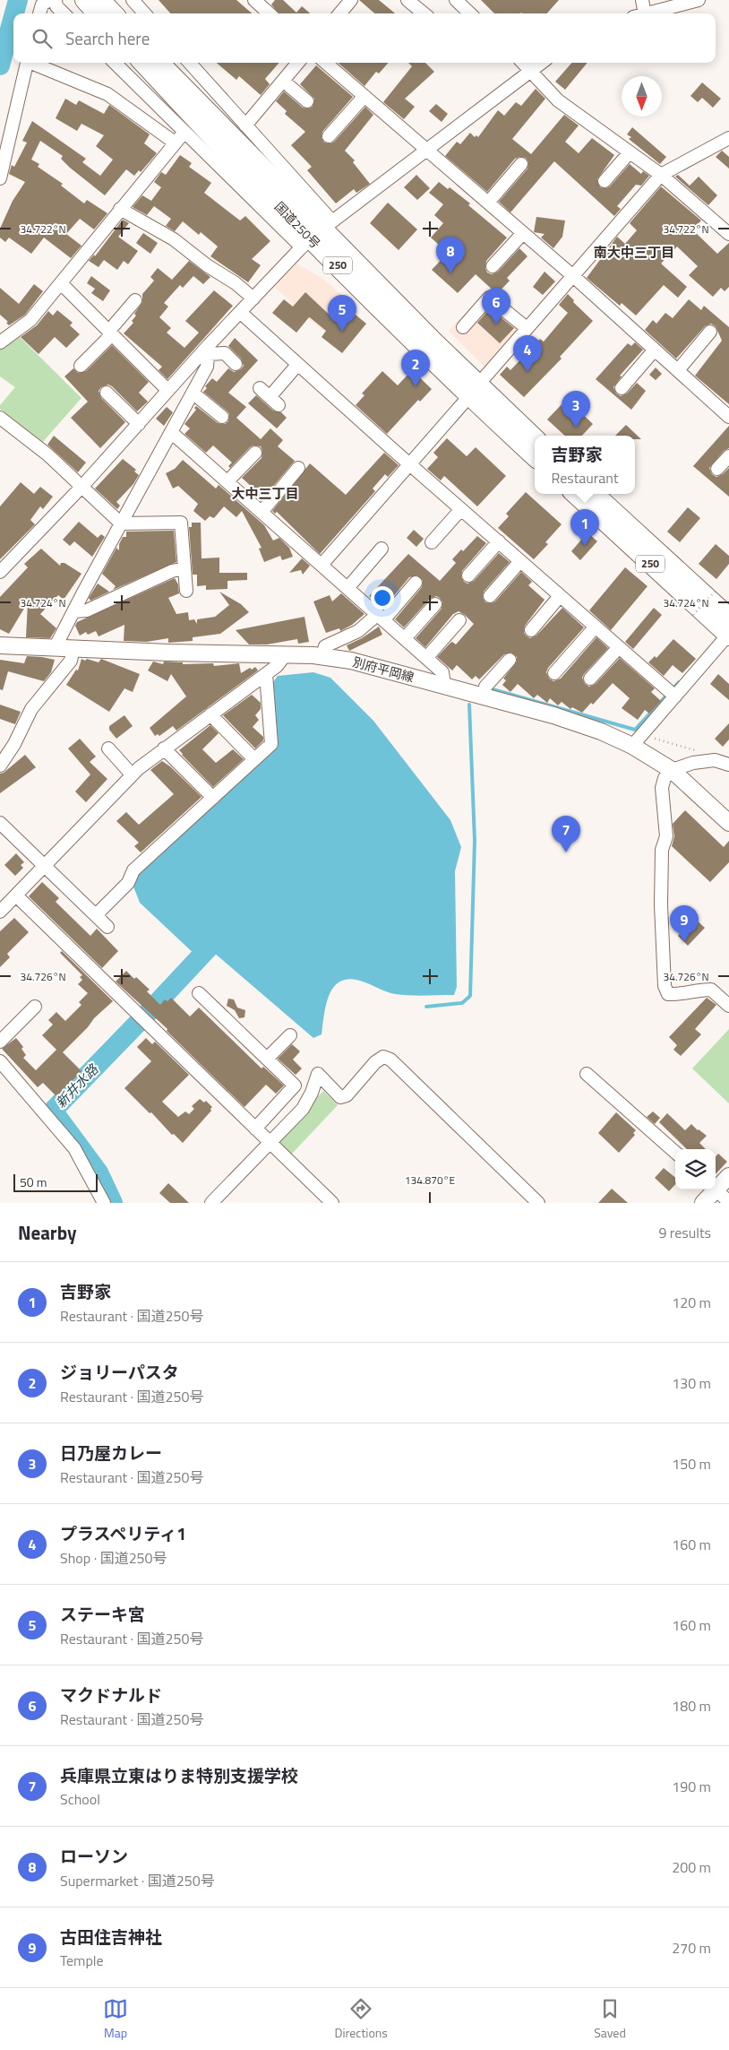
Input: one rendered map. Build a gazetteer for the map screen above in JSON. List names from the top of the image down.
{
  "streets": {
    "highway": ["国道250号", "250"],
    "main road": ["別府平岡線"]
  },
  "districts": ["南大中三丁目", "大中三丁目"],
  "water": ["新井水路"],
  "scale_bar": "50 m",
  "north": "bottom",
  "page": {
    "search": "Search here",
    "pins": [
      "8",
      "6",
      "5",
      "4",
      "2",
      "3",
      "1",
      "7",
      "9"
    ],
    "popup": ["吉野家", "Restaurant"],
    "scale": "50 m",
    "heading": ["Nearby", "9 results"],
    "list": [
      {
        "mark": "1",
        "name": "吉野家",
        "note": "Restaurant · 国道250号",
        "value": "120 m"
      },
      {
        "mark": "2",
        "name": "ジョリーパスタ",
        "note": "Restaurant · 国道250号",
        "value": "130 m"
      },
      {
        "mark": "3",
        "name": "日乃屋カレー",
        "note": "Restaurant · 国道250号",
        "value": "150 m"
      },
      {
        "mark": "4",
        "name": "プラスペリティ1",
        "note": "Shop · 国道250号",
        "value": "160 m"
      },
      {
        "mark": "5",
        "name": "ステーキ宮",
        "note": "Restaurant · 国道250号",
        "value": "160 m"
      },
      {
        "mark": "6",
        "name": "マクドナルド",
        "note": "Restaurant · 国道250号",
        "value": "180 m"
      },
      {
        "mark": "7",
        "name": "兵庫県立東はりま特別支援学校",
        "note": "School",
        "value": "190 m"
      },
      {
        "mark": "8",
        "name": "ローソン",
        "note": "Supermarket · 国道250号",
        "value": "200 m"
      },
      {
        "mark": "9",
        "name": "古田住吉神社",
        "note": "Temple",
        "value": "270 m"
      }
    ],
    "nav": ["Map", "Directions", "Saved"]
  },
  "coordinates": [
    "34.722°N",
    "34.724°N",
    "34.726°N",
    "134.870°E"
  ]
}
